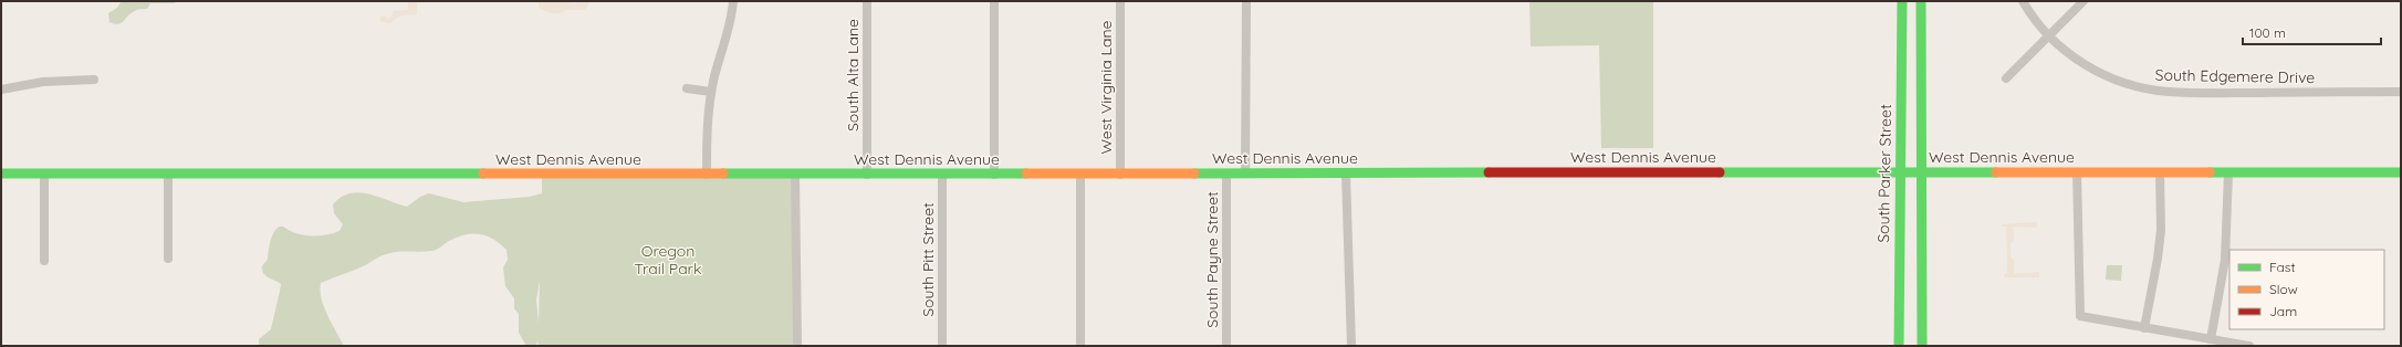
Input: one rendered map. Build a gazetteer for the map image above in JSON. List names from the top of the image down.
{
  "streets": {
    "main road": ["West Dennis Avenue", "South Parker Street"],
    "street": [
      "South Alta Lane",
      "South Edgemere Drive",
      "West Virginia Lane",
      "South Pitt Street",
      "South Payne Street"
    ]
  },
  "crossings": [
    ["South Alta Lane", "West Dennis Avenue"],
    ["West Virginia Lane", "West Dennis Avenue"],
    ["West Dennis Avenue", "South Parker Street"],
    ["West Dennis Avenue", "South Pitt Street"],
    ["West Dennis Avenue", "South Payne Street"]
  ],
  "parks": ["Oregon Trail Park"],
  "legend": ["Fast", "Slow", "Jam"],
  "scale_bar": "100 m"
}
